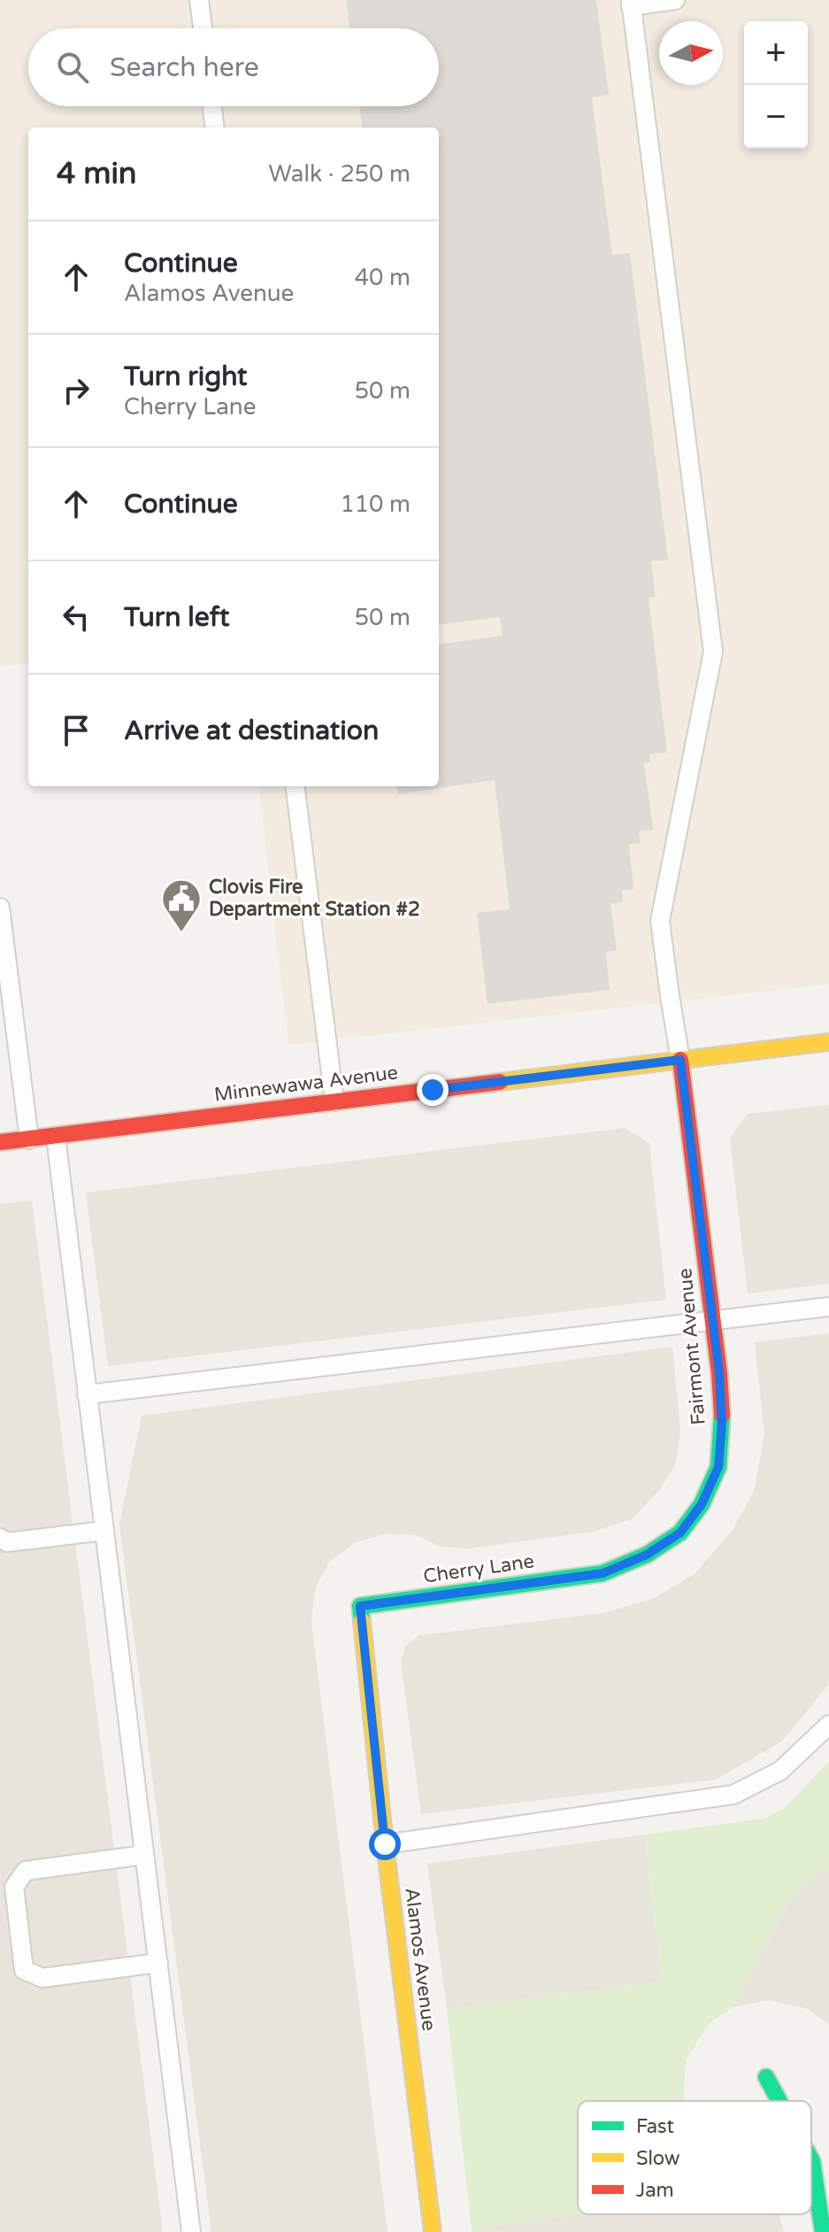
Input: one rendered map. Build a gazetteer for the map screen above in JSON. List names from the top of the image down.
{
  "streets": {
    "street": [
      "Minnewawa Avenue",
      "Fairmont Avenue",
      "Cherry Lane",
      "Alamos Avenue"
    ]
  },
  "crossings": [
    ["Minnewawa Avenue", "Fairmont Avenue"],
    ["Fairmont Avenue", "Cherry Lane"],
    ["Cherry Lane", "Alamos Avenue"]
  ],
  "places": {
    "public building": ["Clovis Fire Department Station #2"]
  },
  "legend": ["Fast", "Slow", "Jam"],
  "north": "right",
  "page": {
    "map_buttons": ["+", "−"],
    "search": "Search here",
    "heading": ["4 min", "Walk · 250 m"],
    "list": [
      ["Continue", "Alamos Avenue", "40 m"],
      ["Turn right", "Cherry Lane", "50 m"],
      ["Continue", "110 m"],
      ["Turn left", "50 m"],
      "Arrive at destination"
    ]
  }
}
